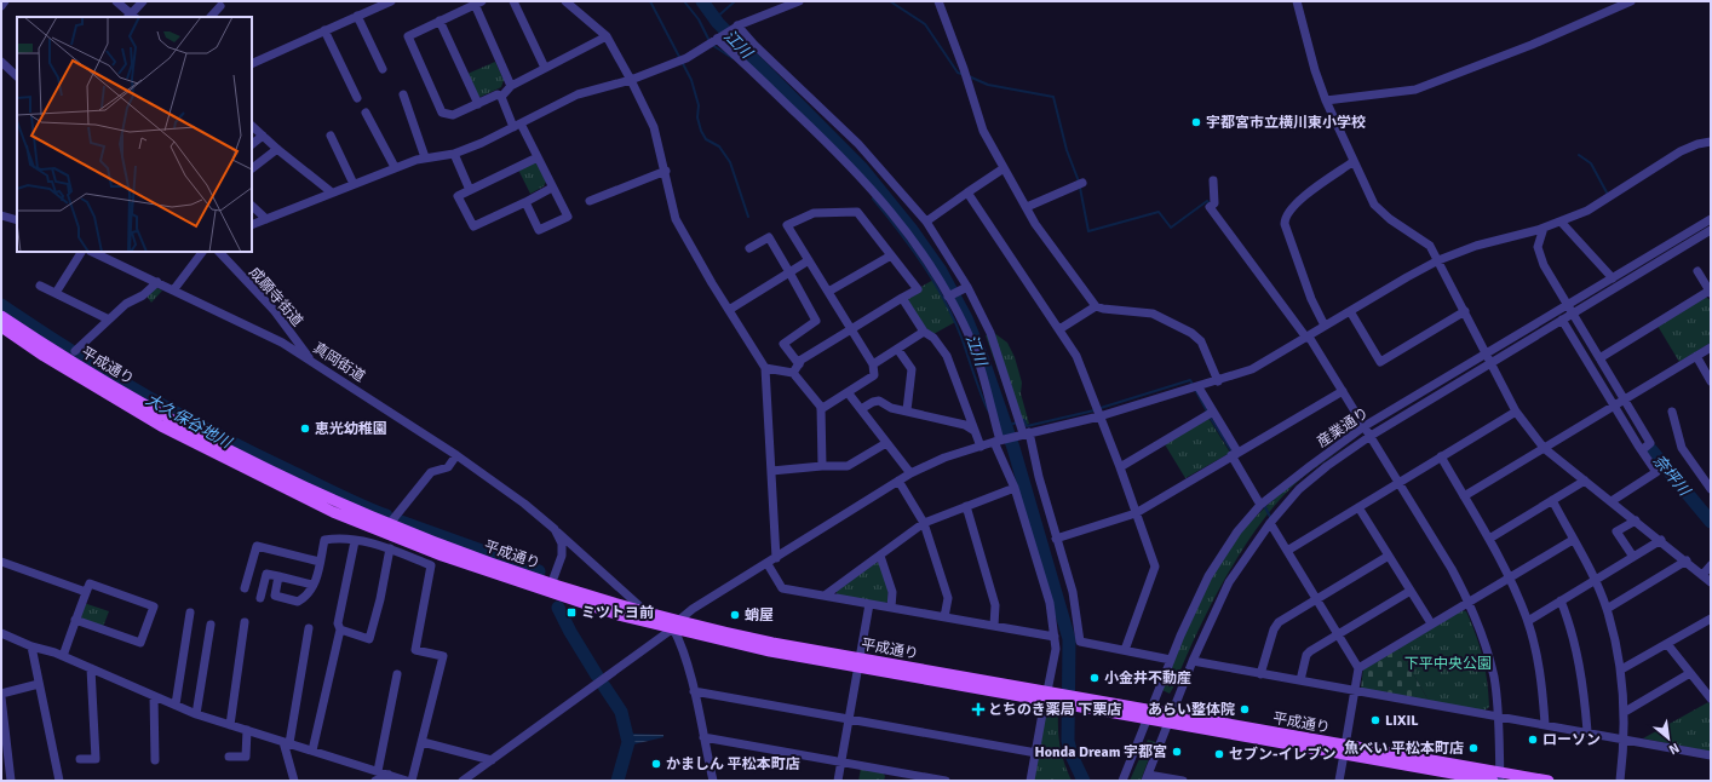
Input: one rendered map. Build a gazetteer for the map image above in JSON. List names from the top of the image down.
{
  "streets": {
    "main road": ["平成通り"],
    "street": ["成願寺街道", "真岡街道", "産業通り"]
  },
  "crossings": [
    ["成願寺街道", "真岡街道"],
    ["真岡街道", "平成通り"],
    ["平成通り", "産業通り"]
  ],
  "water": ["江川", "大久保谷地川", "奈坪川"],
  "parks": ["下平中央公園"],
  "places": {
    "other": [
      "宇都宮市立横川東小学校",
      "恵光幼稚園",
      "蛸屋",
      "小金井不動産",
      "あらい整体院",
      "LIXIL",
      "ローソン",
      "魚べい 平松本町店",
      "Honda Dream 宇都宮",
      "セブン-イレブン",
      "かましん 平松本町店"
    ],
    "transit": ["ミツトヨ前"],
    "health": ["とちのき薬局 下栗店"]
  },
  "north": "bottom right"
}
